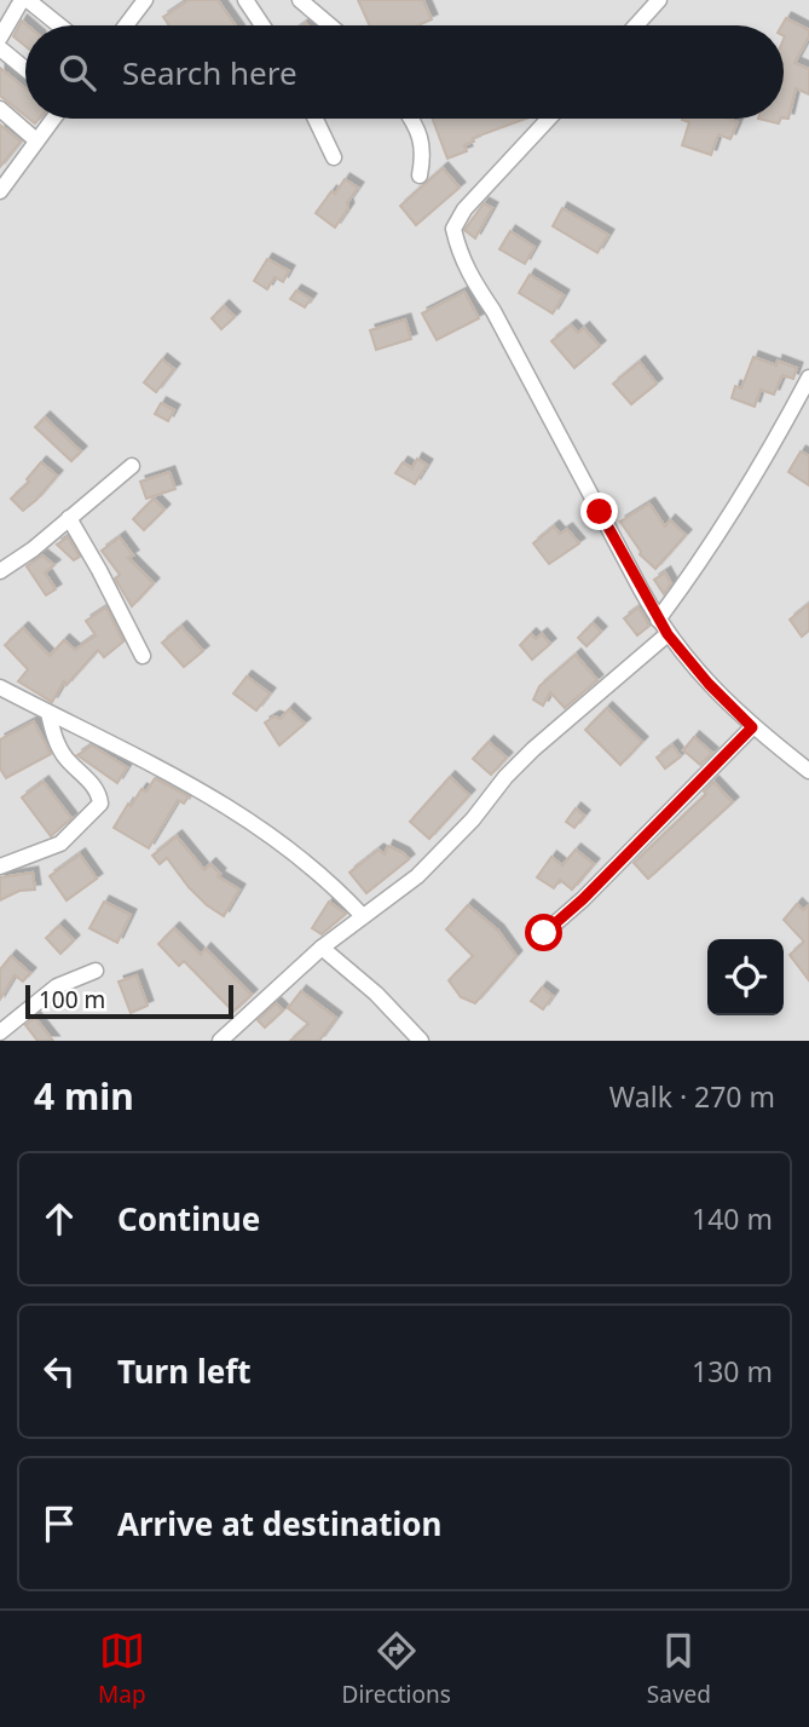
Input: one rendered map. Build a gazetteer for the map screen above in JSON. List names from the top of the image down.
{
  "scale_bar": "100 m",
  "page": {
    "search": "Search here",
    "scale": "100 m",
    "heading": ["4 min", "Walk · 270 m"],
    "list": [
      ["Continue", "140 m"],
      ["Turn left", "130 m"],
      "Arrive at destination"
    ],
    "nav": ["Map", "Directions", "Saved"]
  }
}
